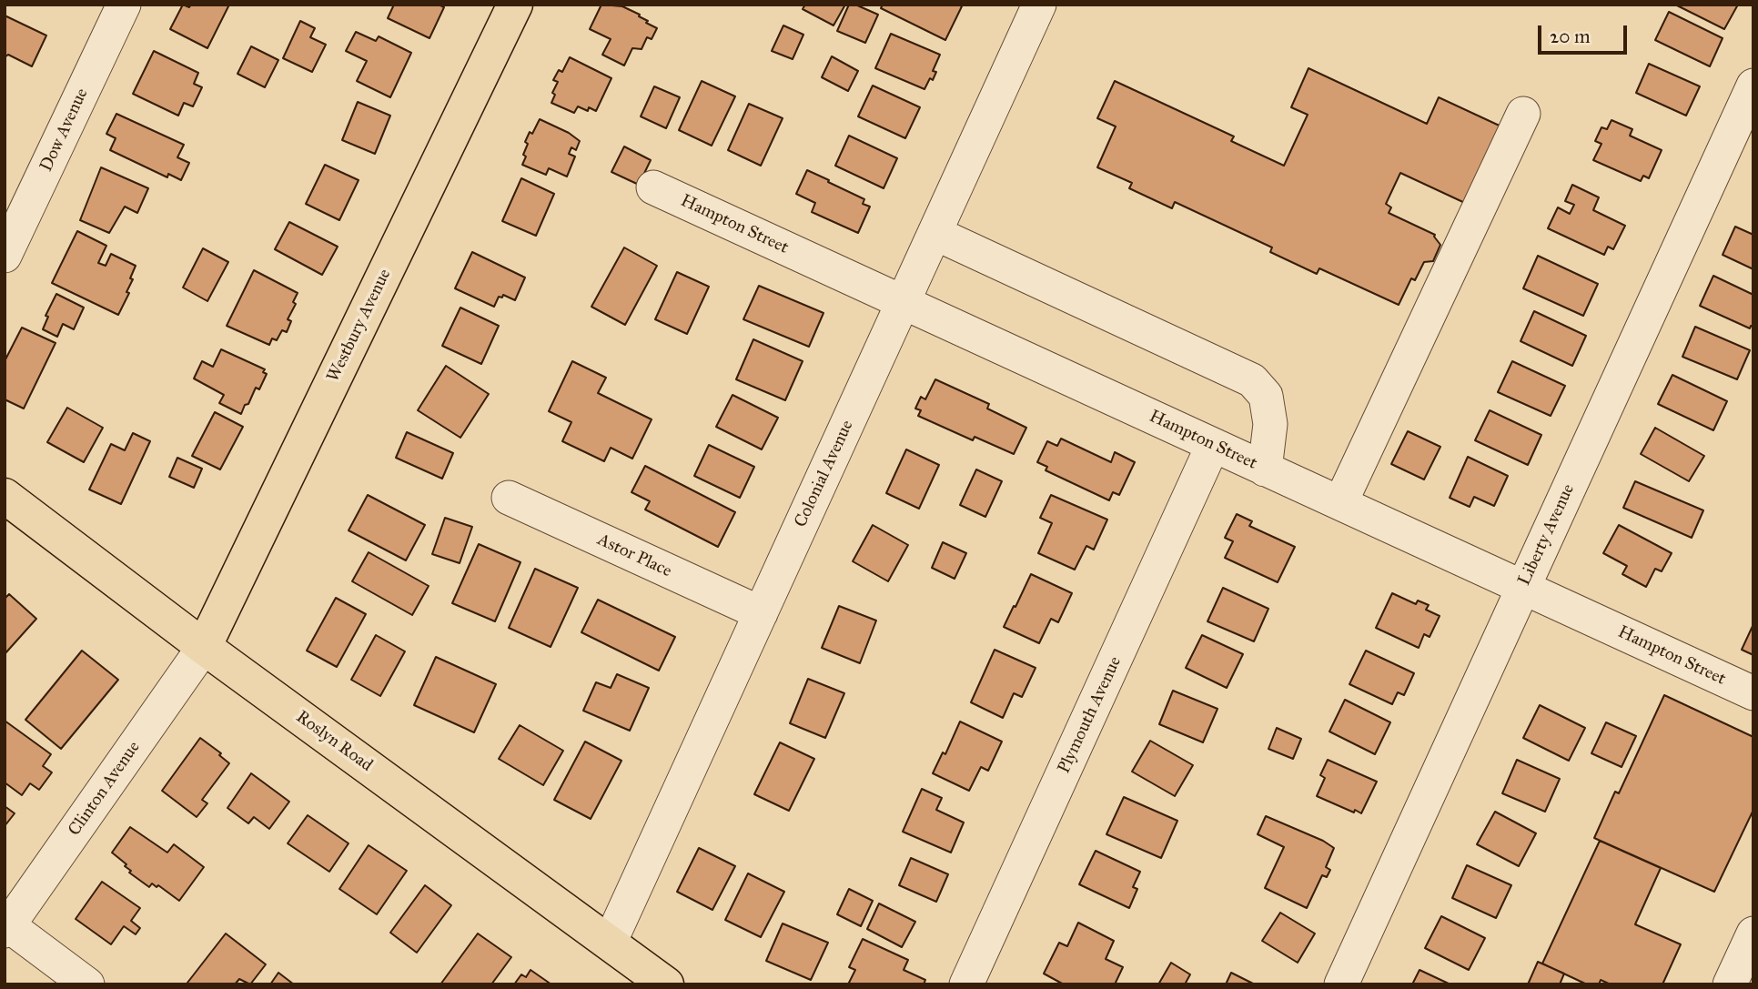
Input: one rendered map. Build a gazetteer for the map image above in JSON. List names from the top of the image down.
{
  "streets": {
    "main road": ["Westbury Avenue", "Roslyn Road"],
    "street": [
      "Dow Avenue",
      "Hampton Street",
      "Colonial Avenue",
      "Liberty Avenue",
      "Astor Place",
      "Plymouth Avenue",
      "Clinton Avenue"
    ]
  },
  "crossings": [
    ["Hampton Street", "Colonial Avenue"],
    ["Hampton Street", "Liberty Avenue"],
    ["Hampton Street", "Plymouth Avenue"],
    ["Westbury Avenue", "Roslyn Road"],
    ["Westbury Avenue", "Clinton Avenue"],
    ["Colonial Avenue", "Astor Place"],
    ["Colonial Avenue", "Roslyn Road"],
    ["Roslyn Road", "Clinton Avenue"]
  ],
  "scale_bar": "20 m"
}
